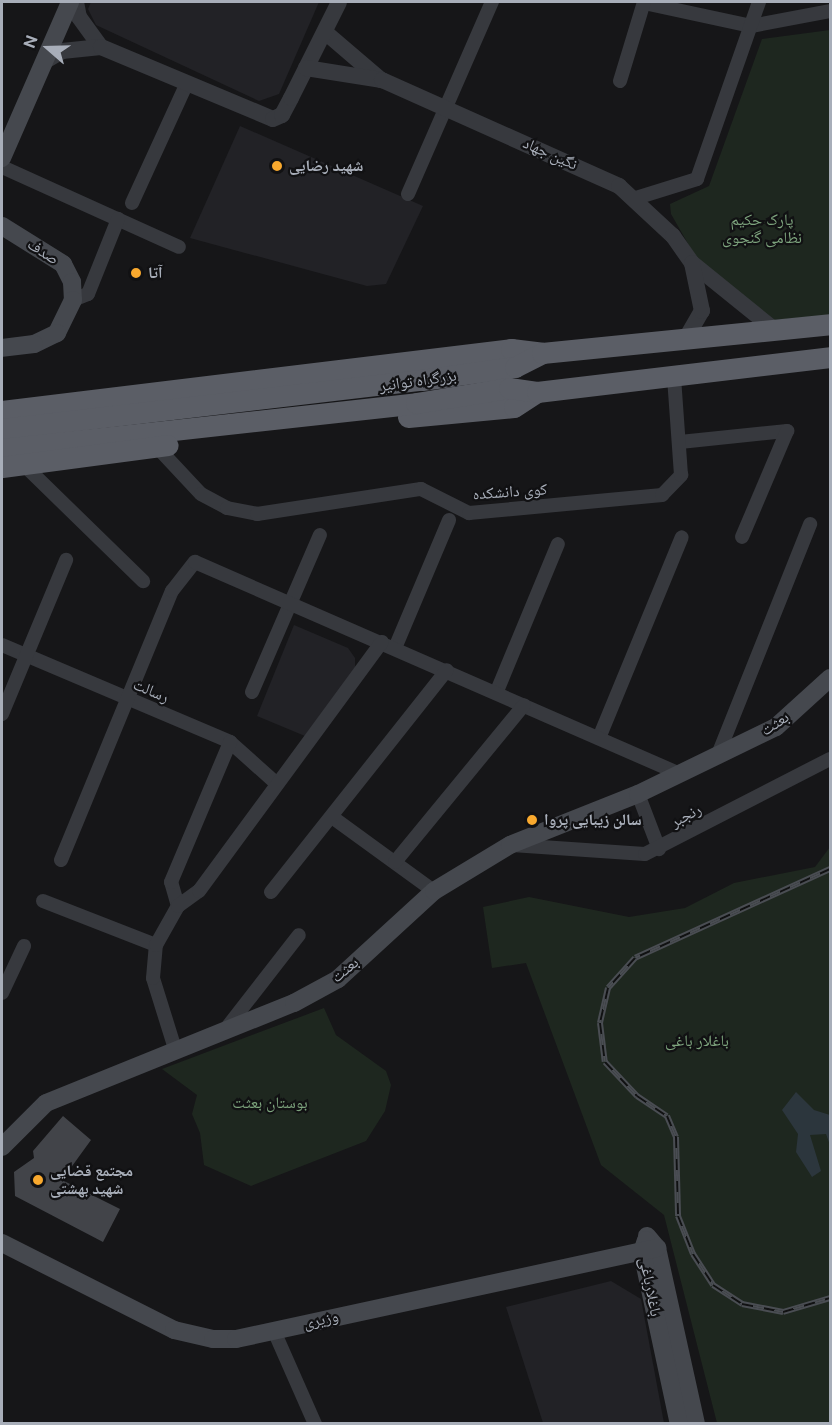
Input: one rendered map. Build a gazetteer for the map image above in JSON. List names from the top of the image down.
{
  "streets": {
    "highway": ["بزرگراه توانیر"],
    "main road": [
      "صدف",
      "بعثت",
      "باغلارباغی",
      "وزیری"
    ],
    "street": [
      "نگین جهاد",
      "کوی دانشکده",
      "رسالت",
      "رنجبر"
    ]
  },
  "crossings": [
    ["نگین جهاد", "بزرگراه توانیر"],
    ["بزرگراه توانیر", "کوی دانشکده"],
    ["بعثت", "رنجبر"],
    ["باغلارباغی", "وزیری"]
  ],
  "parks": ["پارک حکیم نظامی گنجوی", "باغلار باغی", "بوستان بعثت"],
  "places": [
    "شهید رضایی",
    "آتا",
    "سالن زيبايى پروا",
    "مجتمع قضایی شهید بهشتی"
  ],
  "north": "left"
}
